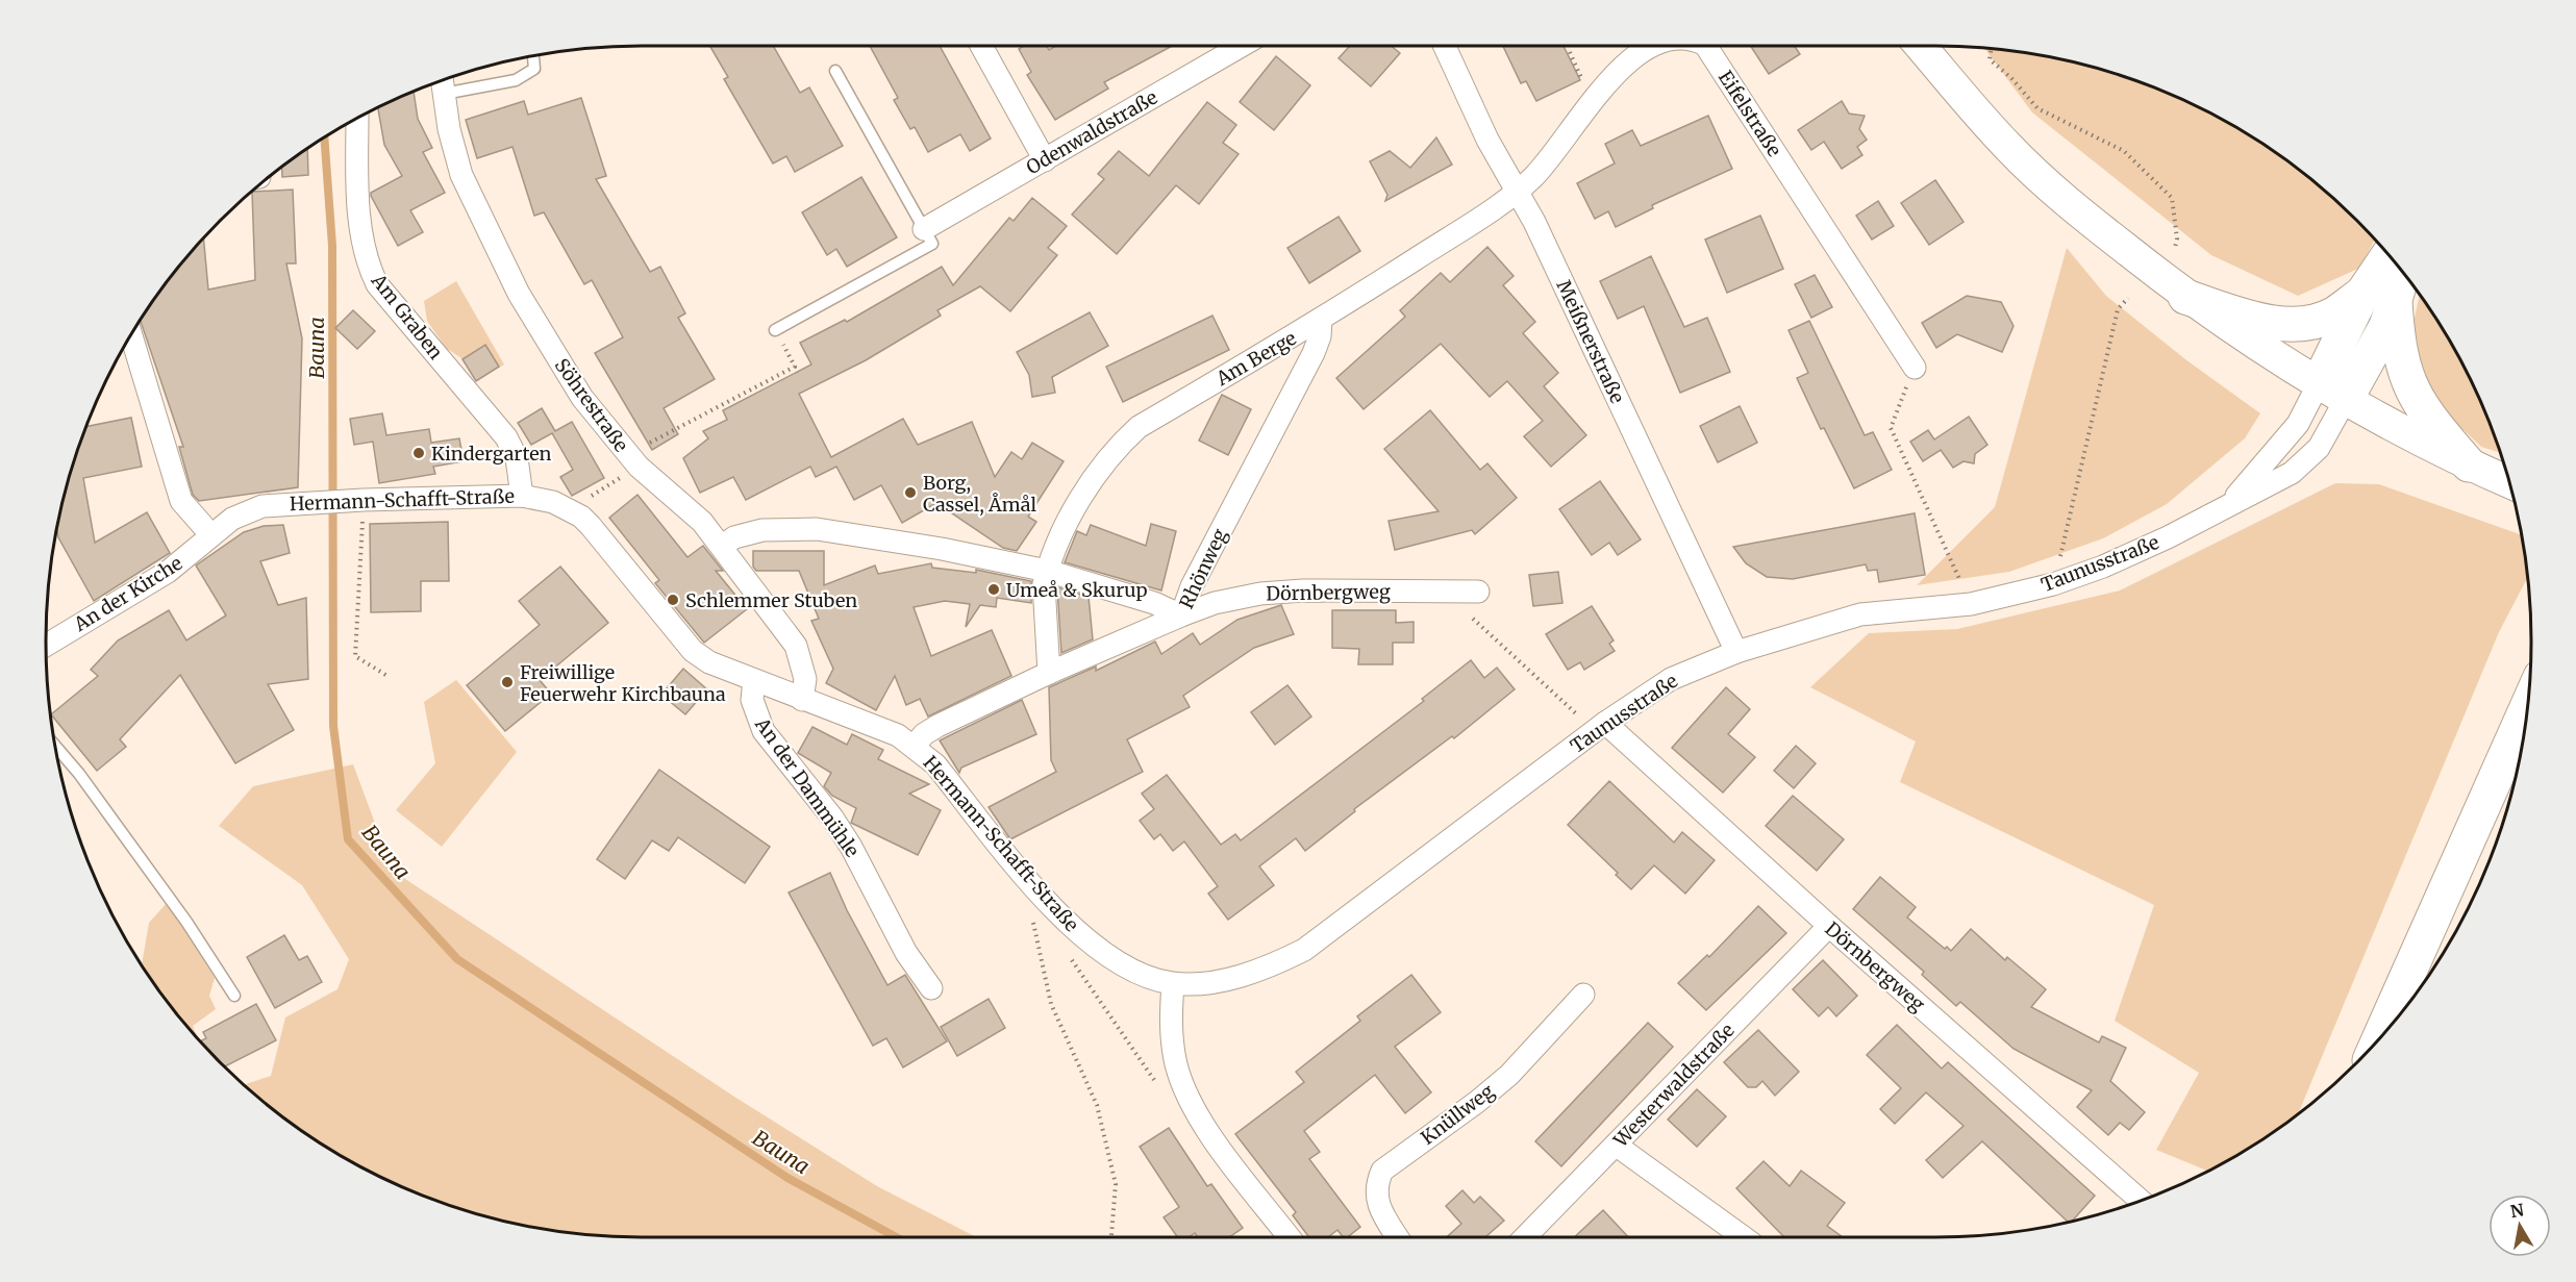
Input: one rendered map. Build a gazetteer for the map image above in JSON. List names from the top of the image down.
{
  "streets": {
    "street": [
      "Eifelstraße",
      "Odenwaldstraße",
      "Am Graben",
      "Meißnerstraße",
      "Am Berge",
      "Söhrestraße",
      "Hermann-Schafft-Straße",
      "Taunusstraße",
      "Rhönweg",
      "Dörnbergweg",
      "An der Kirche",
      "An der Dammühle",
      "Westerwaldstraße",
      "Knüllweg"
    ]
  },
  "crossings": [
    ["Eifelstraße", "Meißnerstraße"],
    ["Eifelstraße", "Am Berge"],
    ["Am Graben", "Hermann-Schafft-Straße"],
    ["Meißnerstraße", "Am Berge"],
    ["Meißnerstraße", "Taunusstraße"],
    ["Am Berge", "Rhönweg"],
    ["Söhrestraße", "Hermann-Schafft-Straße"],
    ["Hermann-Schafft-Straße", "Taunusstraße"],
    ["Hermann-Schafft-Straße", "Rhönweg"],
    ["Hermann-Schafft-Straße", "An der Kirche"],
    ["Hermann-Schafft-Straße", "An der Dammühle"],
    ["Taunusstraße", "Dörnbergweg"],
    ["Rhönweg", "Dörnbergweg"],
    ["Dörnbergweg", "Westerwaldstraße"]
  ],
  "water": ["Bauna"],
  "places": [
    "Kindergarten",
    "Borg, Cassel, Åmål",
    "Umeå & Skurup",
    "Schlemmer Stuben",
    "Freiwillige Feuerwehr Kirchbauna"
  ],
  "north": "top"
}
